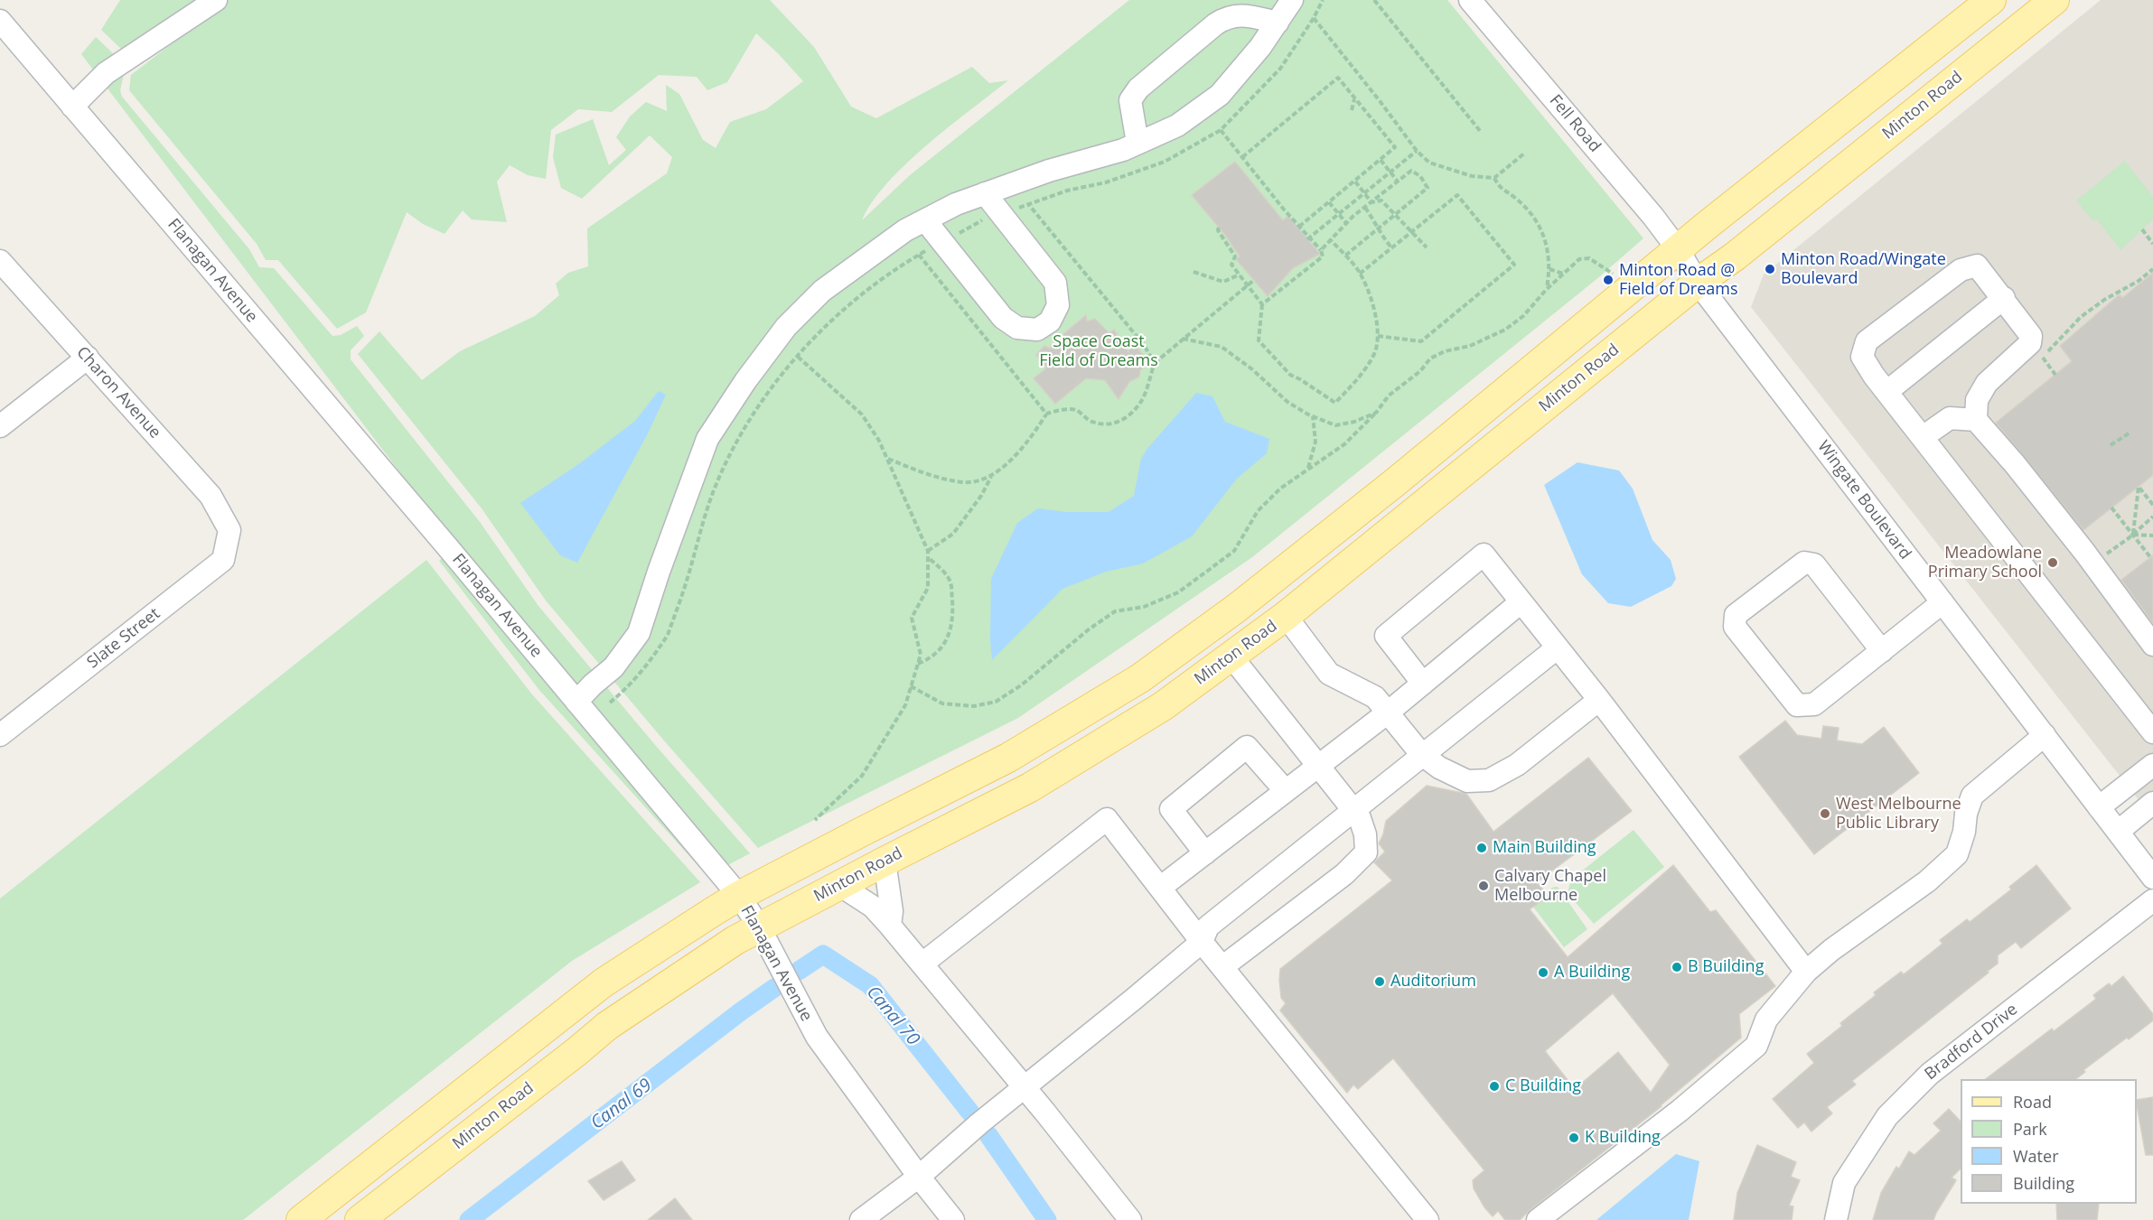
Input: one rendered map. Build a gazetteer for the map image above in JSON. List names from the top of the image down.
{
  "streets": {
    "main road": ["Minton Road"],
    "street": [
      "Fell Road",
      "Flanagan Avenue",
      "Charon Avenue",
      "Wingate Boulevard",
      "Slate Street",
      "Bradford Drive"
    ]
  },
  "crossings": [
    ["Minton Road", "Flanagan Avenue"],
    ["Minton Road", "Wingate Boulevard"],
    ["Fell Road", "Wingate Boulevard"],
    ["Charon Avenue", "Slate Street"]
  ],
  "water": ["Canal 70", "Canal 69"],
  "parks": ["Space Coast Field of Dreams"],
  "places": [
    "Minton Road/Wingate Boulevard",
    "Minton Road @ Field of Dreams",
    "Meadowlane Primary School",
    "West Melbourne Public Library",
    "Main Building",
    "Calvary Chapel Melbourne",
    "B Building",
    "A Building",
    "Auditorium",
    "C Building",
    "K Building"
  ],
  "legend": [
    "Road",
    "Park",
    "Water",
    "Building"
  ]
}
